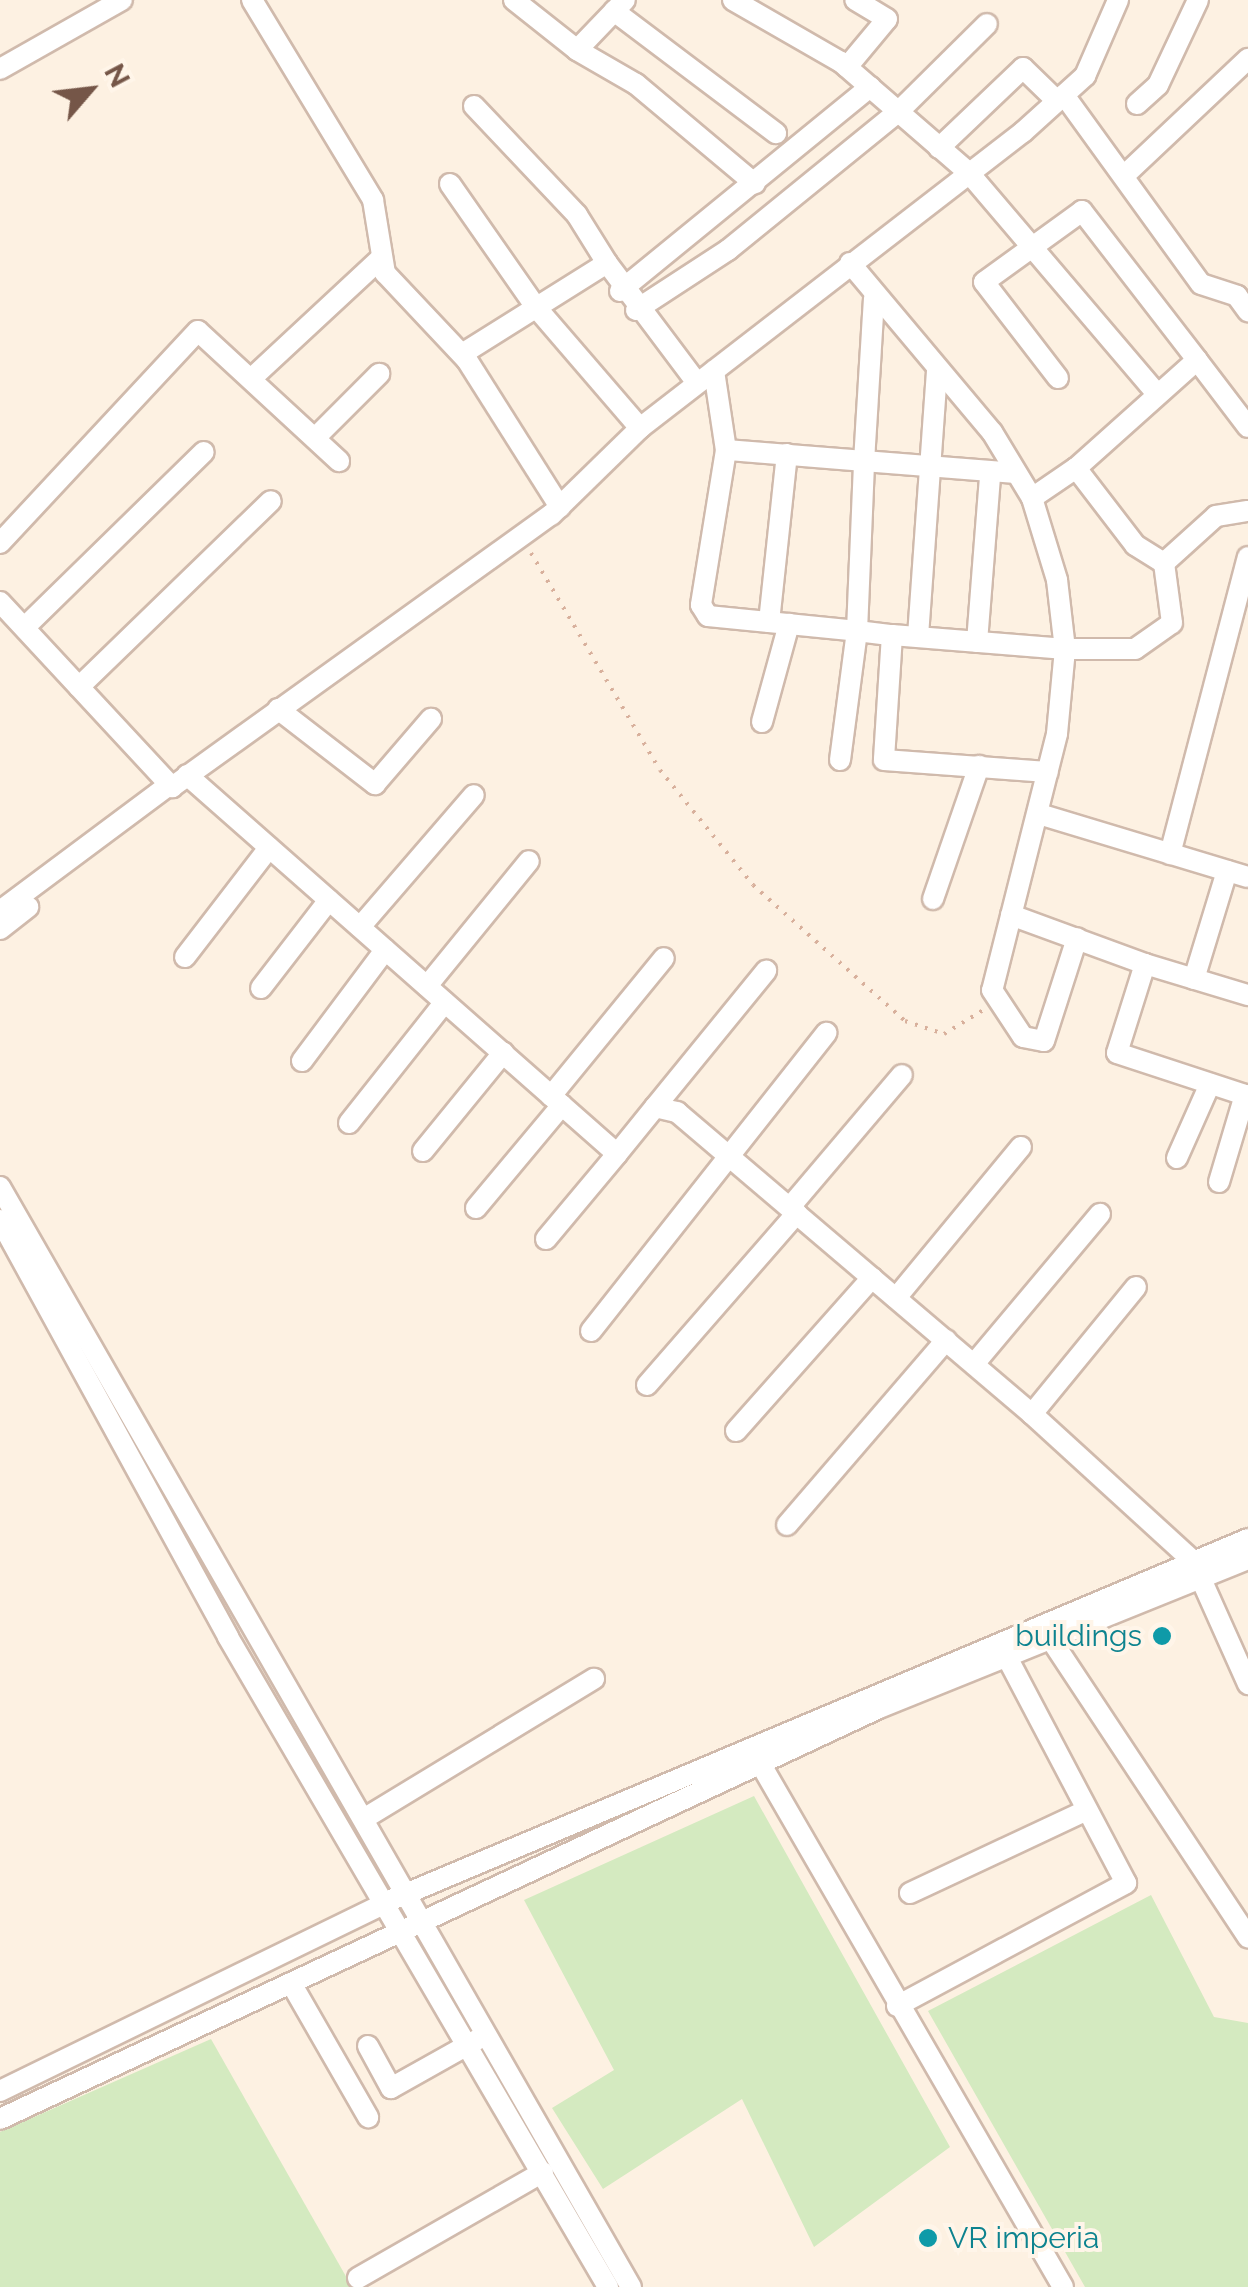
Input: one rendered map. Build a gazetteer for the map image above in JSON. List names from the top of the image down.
{
  "places": ["buildings", "VR imperia"],
  "north": "top right"
}
